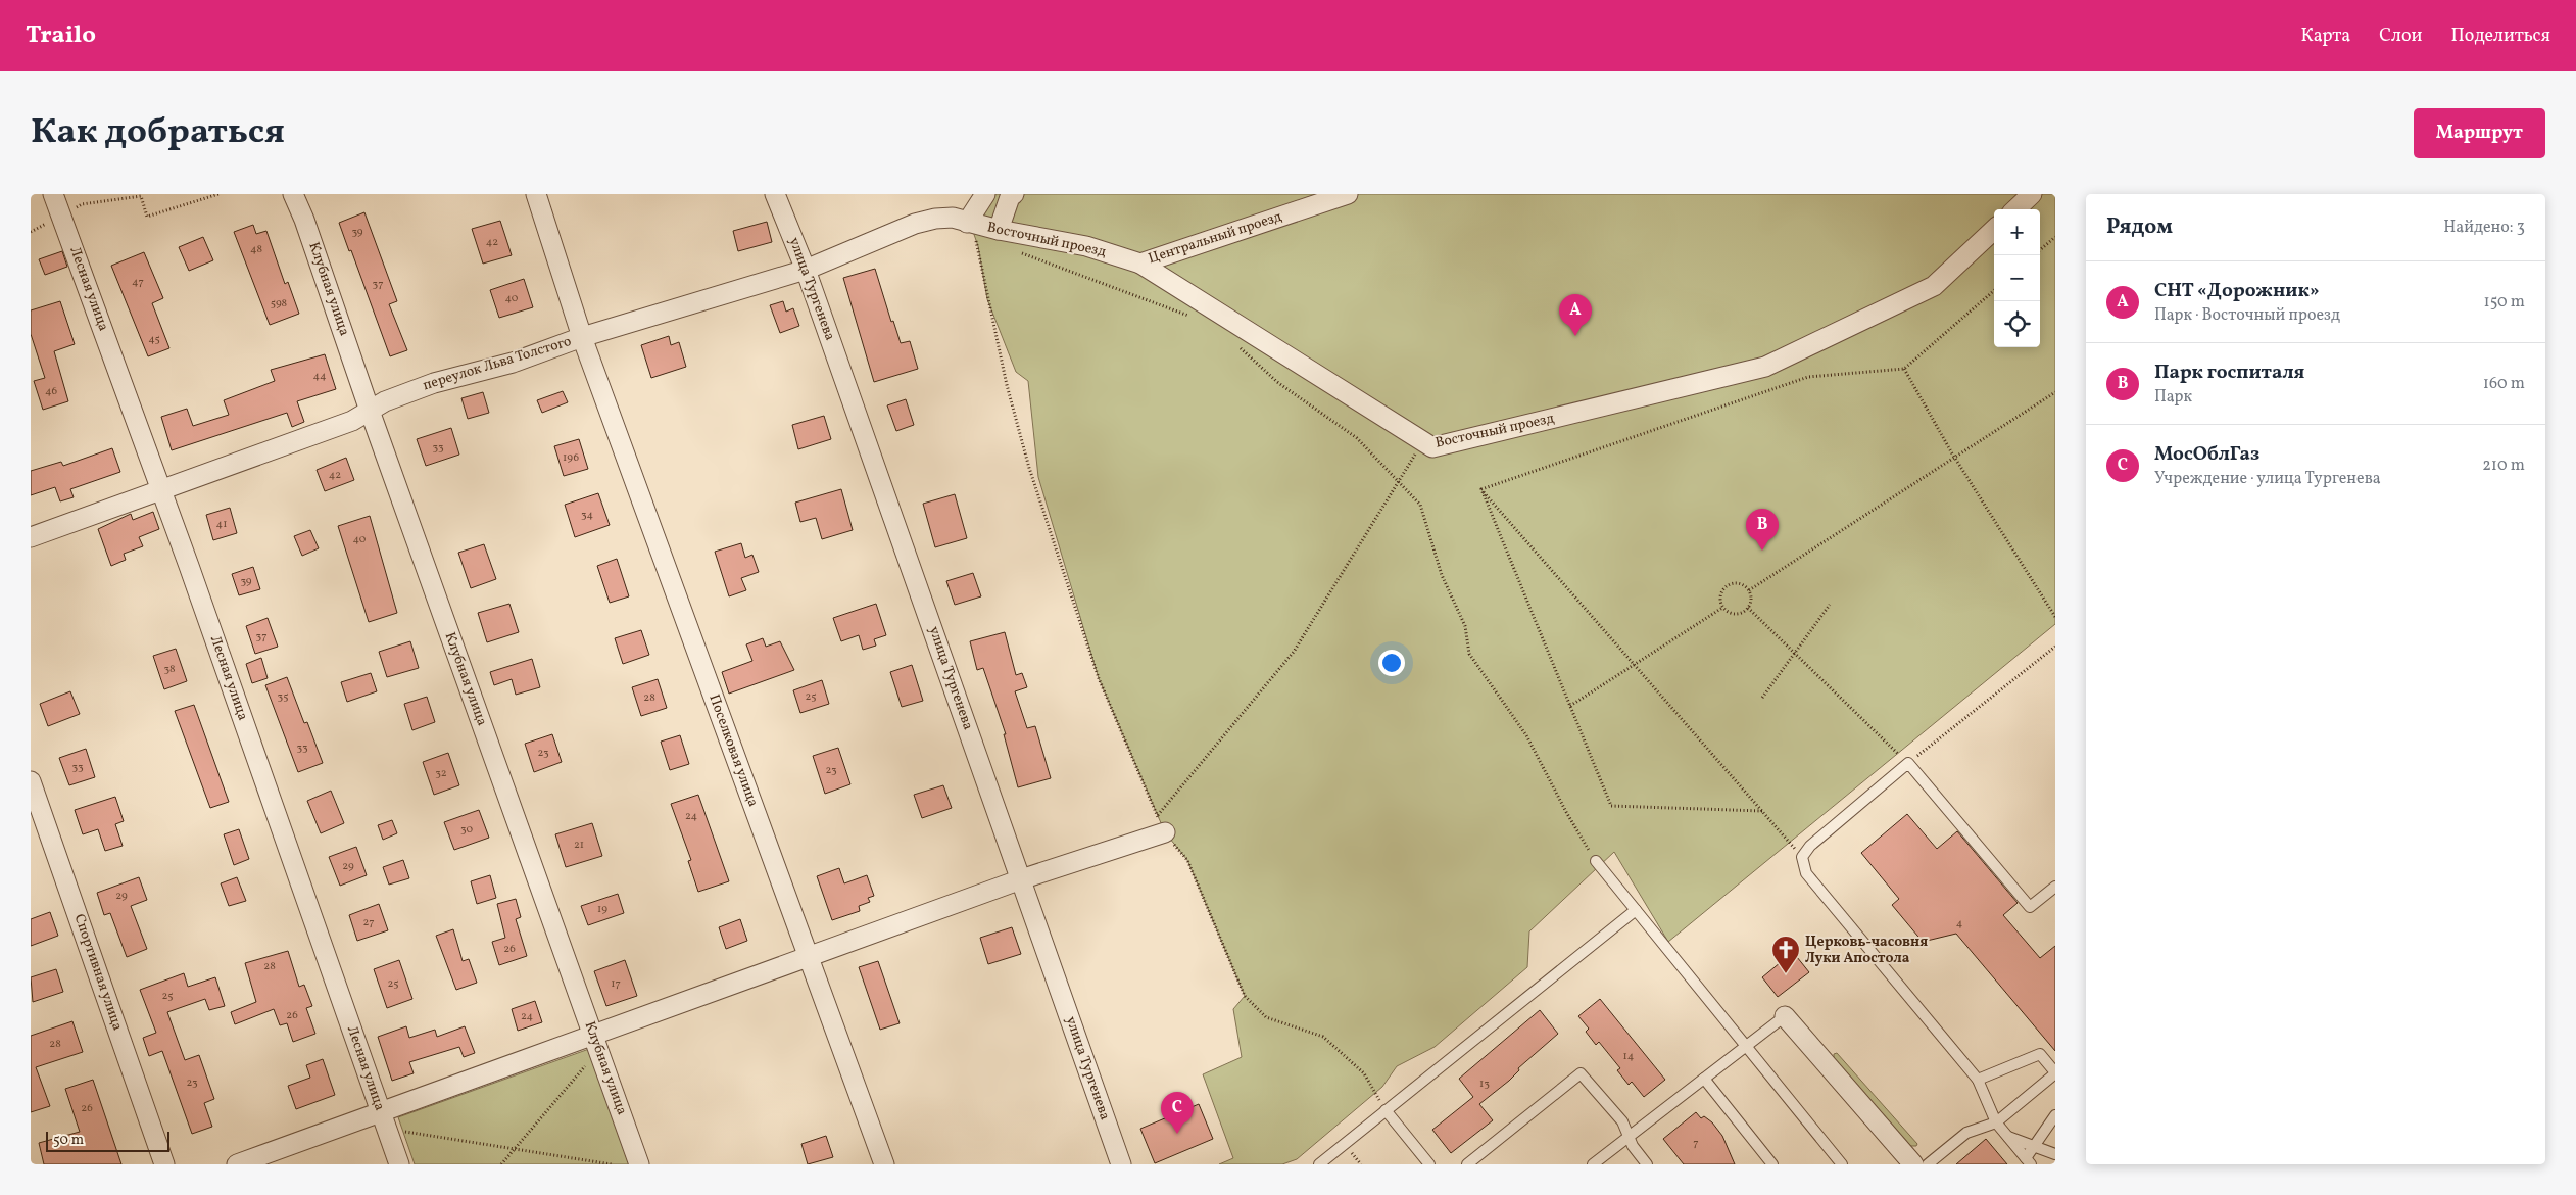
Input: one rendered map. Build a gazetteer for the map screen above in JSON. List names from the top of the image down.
{
  "streets": {
    "street": [
      "Центральный проезд",
      "Восточный проезд",
      "Лесная улица",
      "Клубная улица",
      "улица Тургенева",
      "переулок Льва Толстого",
      "Поселковая улица",
      "Спортивная улица"
    ]
  },
  "crossings": [
    ["Центральный проезд", "Восточный проезд"],
    ["Восточный проезд", "переулок Льва Толстого"],
    ["Лесная улица", "переулок Льва Толстого"],
    ["Клубная улица", "переулок Льва Толстого"],
    ["улица Тургенева", "переулок Льва Толстого"],
    ["переулок Льва Толстого", "Поселковая улица"]
  ],
  "places": {
    "church": ["Церковь-часовня Луки Апостола"]
  },
  "house_numbers": [
    "39",
    "42",
    "48",
    "47",
    "37",
    "40",
    "598",
    "45",
    "44",
    "46",
    "33",
    "196",
    "42",
    "34",
    "41",
    "40",
    "39",
    "37",
    "38",
    "35",
    "25",
    "28",
    "33",
    "23",
    "33",
    "23",
    "32",
    "24",
    "30",
    "21",
    "29",
    "29",
    "19",
    "27",
    "4",
    "26",
    "28",
    "25",
    "17",
    "25",
    "26",
    "24",
    "28",
    "14",
    "23",
    "13",
    "26",
    "7"
  ],
  "scale_bar": "50 m",
  "page": {
    "header": "Trailo",
    "nav": ["Карта", "Слои", "Поделиться"],
    "title": "Как добраться",
    "buttons": "Маршрут",
    "heading": ["Рядом", "Найдено: 3"],
    "map_buttons": ["+", "−"],
    "list": [
      {
        "mark": "A",
        "name": "СНТ «Дорожник»",
        "note": "Парк · Восточный проезд",
        "value": "150 m"
      },
      {
        "mark": "B",
        "name": "Парк госпиталя",
        "note": "Парк",
        "value": "160 m"
      },
      {
        "mark": "C",
        "name": "МосОблГаз",
        "note": "Учреждение · улица Тургенева",
        "value": "210 m"
      }
    ],
    "pins": ["A", "B", "C"],
    "scale": "50 m"
  }
}
